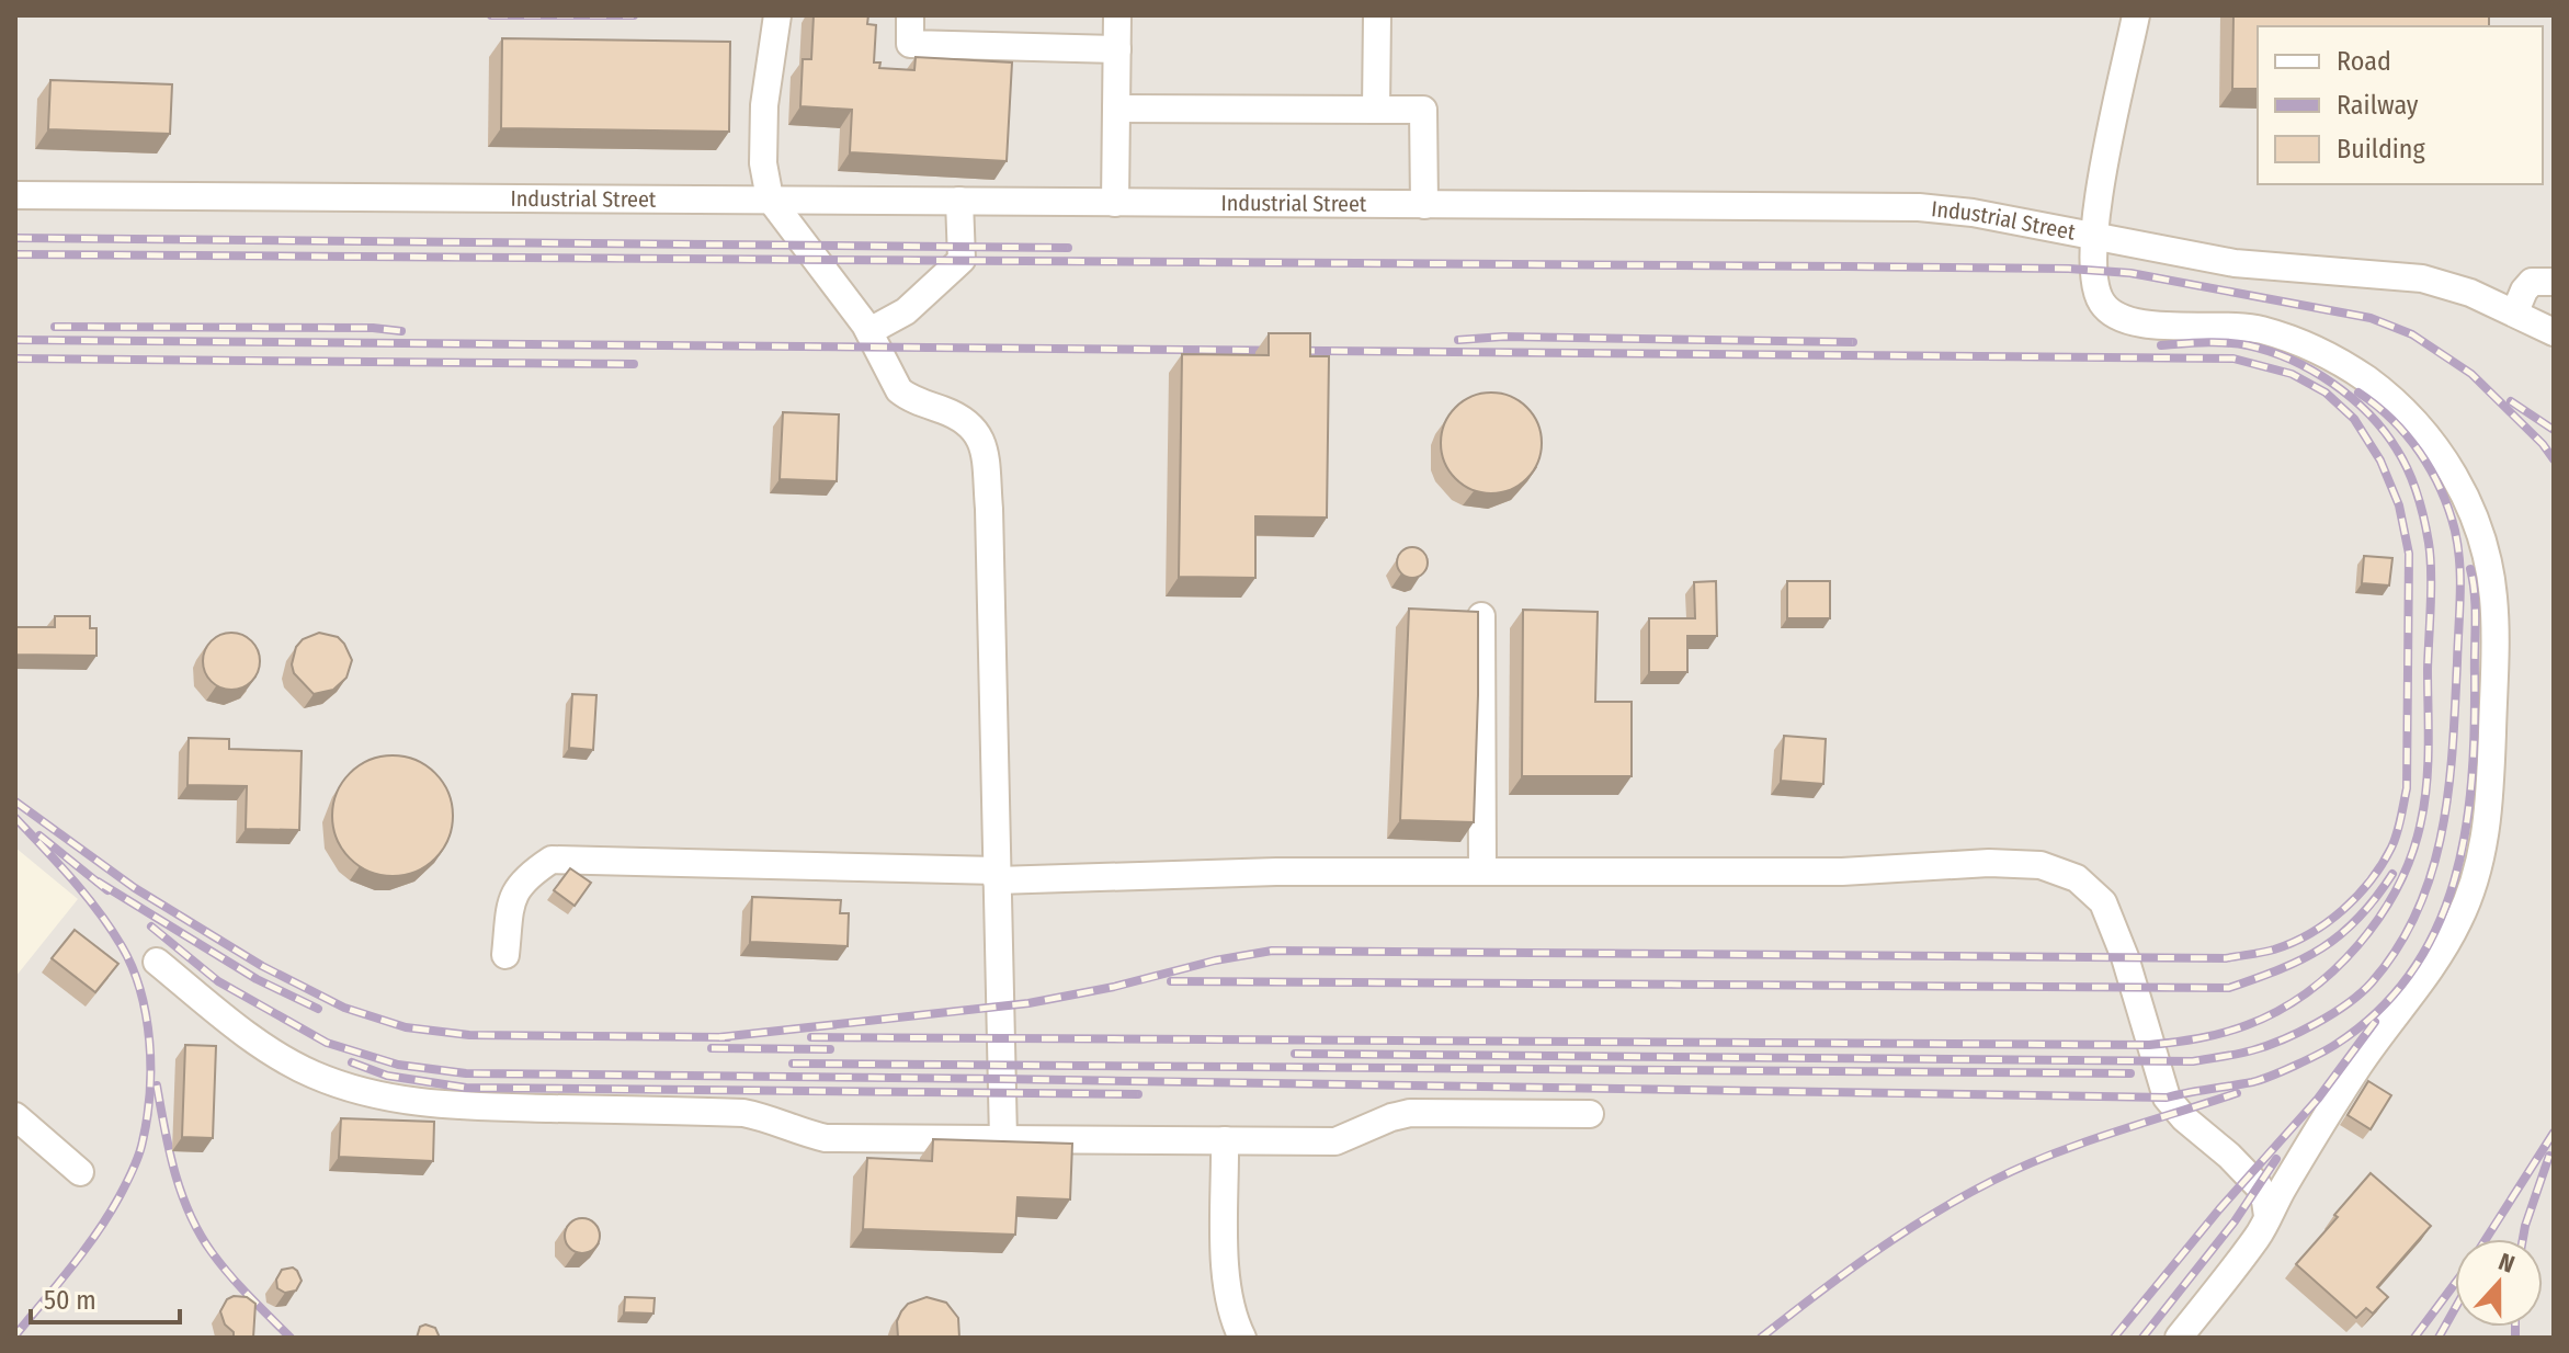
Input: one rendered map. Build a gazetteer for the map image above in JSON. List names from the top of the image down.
{
  "streets": {
    "street": ["Industrial Street"]
  },
  "legend": ["Road", "Railway", "Building"],
  "scale_bar": "50 m",
  "north": "top"
}
